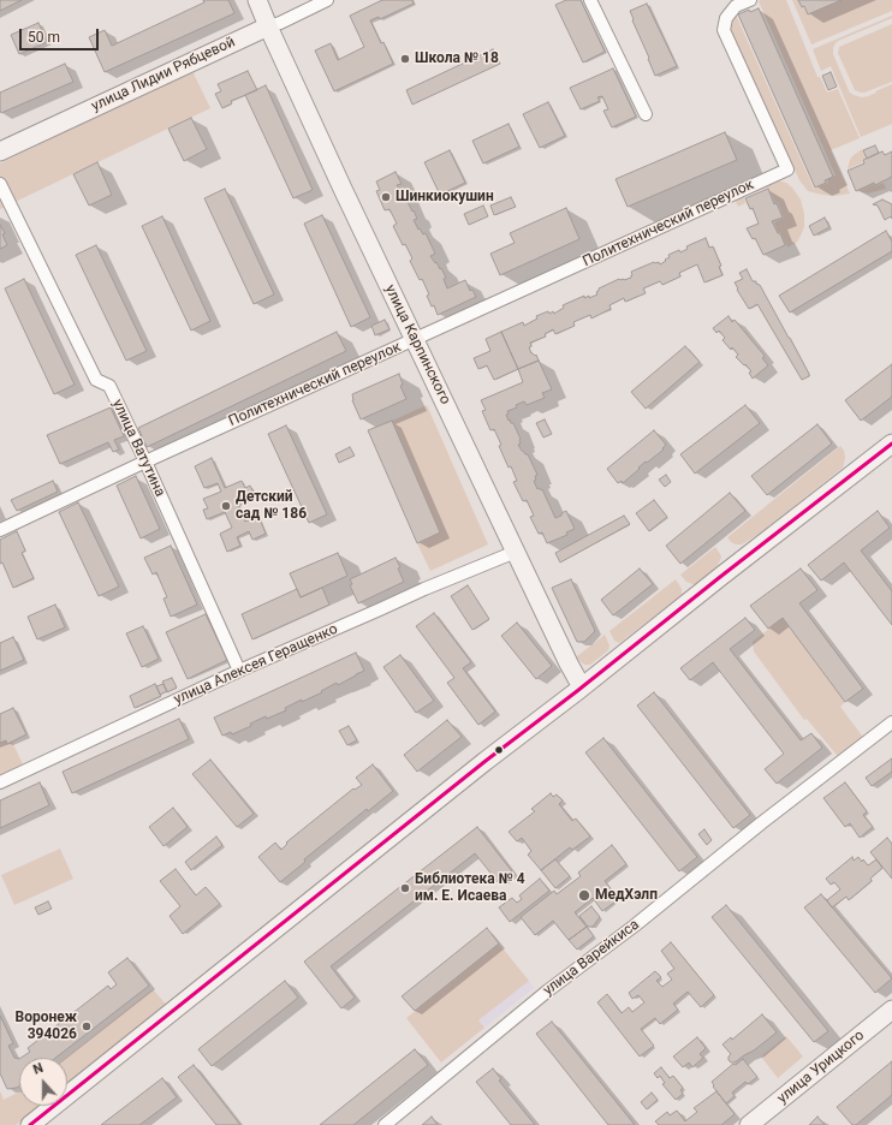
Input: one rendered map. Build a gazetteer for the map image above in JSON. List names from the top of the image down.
{
  "streets": {
    "street": [
      "улица Лидии Рябцевой",
      "Политехнический переулок",
      "улица Карпинского",
      "улица Ватутина",
      "улица Алексея Геращенко",
      "улица Варейкиса",
      "улица Урицкого"
    ]
  },
  "crossings": [
    ["улица Лидии Рябцевой", "улица Карпинского"],
    ["Политехнический переулок", "улица Карпинского"],
    ["Политехнический переулок", "улица Ватутина"],
    ["улица Карпинского", "улица Алексея Геращенко"],
    ["улица Ватутина", "улица Алексея Геращенко"]
  ],
  "places": [
    "Школа № 18",
    "Шинкиокушин",
    "Детский сад № 186",
    "Библиотека № 4 им. Е. Исаева",
    "МедХэлп",
    "Воронеж 394026"
  ],
  "scale_bar": "50 m",
  "north": "top"
}
